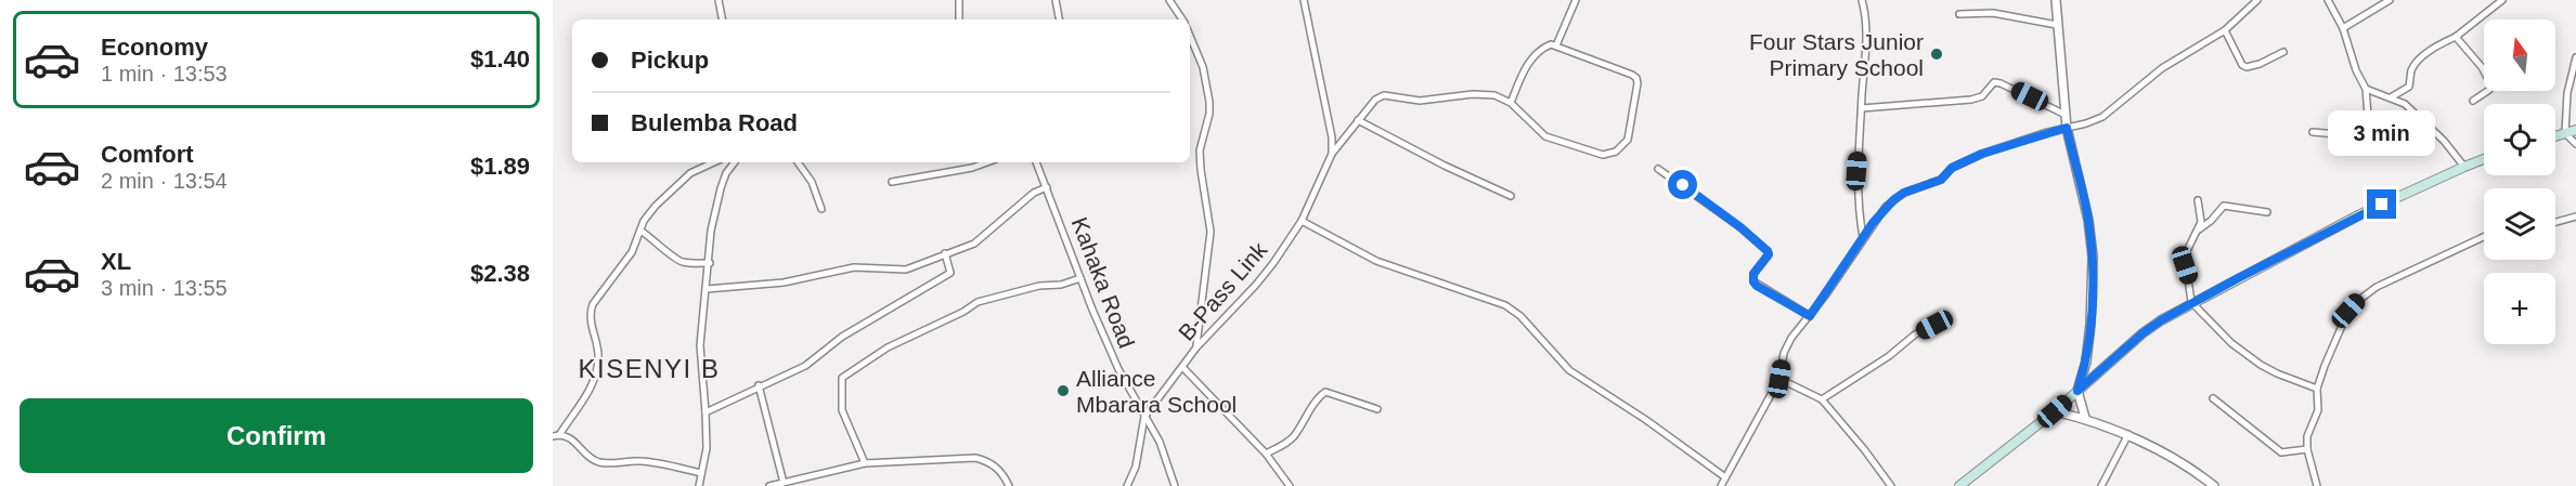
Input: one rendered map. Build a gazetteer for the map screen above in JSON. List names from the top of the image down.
{
  "streets": {
    "street": ["Kahaka Road", "B-Pass Link"]
  },
  "crossings": [
    ["Kahaka Road", "B-Pass Link"]
  ],
  "districts": ["KISENYI B"],
  "places": ["Four Stars Junior Primary School", "Alliance Mbarara School"],
  "north": "top",
  "page": {
    "list": [
      {
        "name": "Economy",
        "note": "1 min · 13:53",
        "value": "$1.40"
      },
      {
        "name": "Comfort",
        "note": "2 min · 13:54",
        "value": "$1.89"
      },
      {
        "name": "XL",
        "note": "3 min · 13:55",
        "value": "$2.38"
      }
    ],
    "map_buttons": "+",
    "banner": ["Pickup", "Bulemba Road"],
    "bubble": "3 min",
    "buttons": "Confirm"
  }
}
